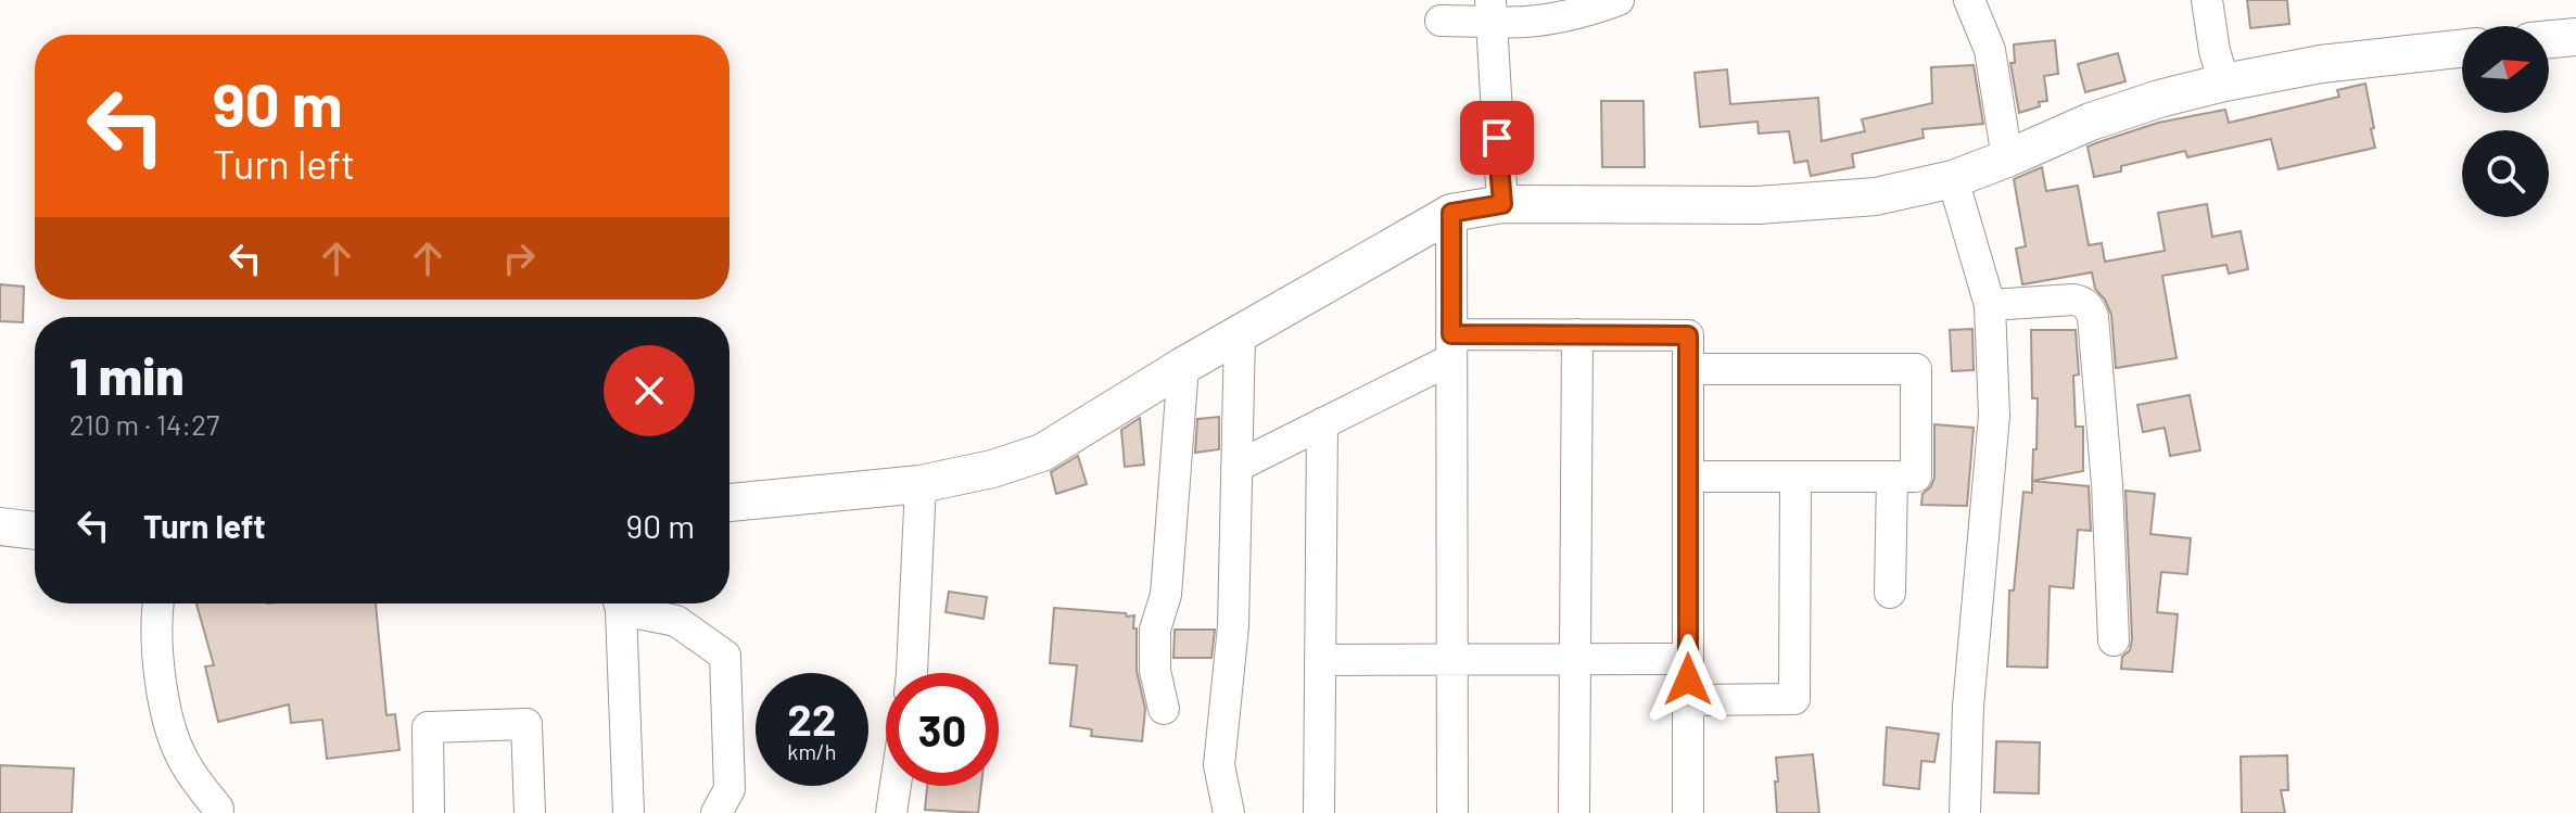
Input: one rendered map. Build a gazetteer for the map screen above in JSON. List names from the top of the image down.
{
  "north": "right",
  "page": {
    "turn": ["90 m", "Turn left"],
    "heading": ["1 min", "210 m · 14:27"],
    "list": [
      {
        "name": "Turn left",
        "value": "90 m"
      }
    ],
    "speed": "22 km/h",
    "limit": "30"
  }
}
